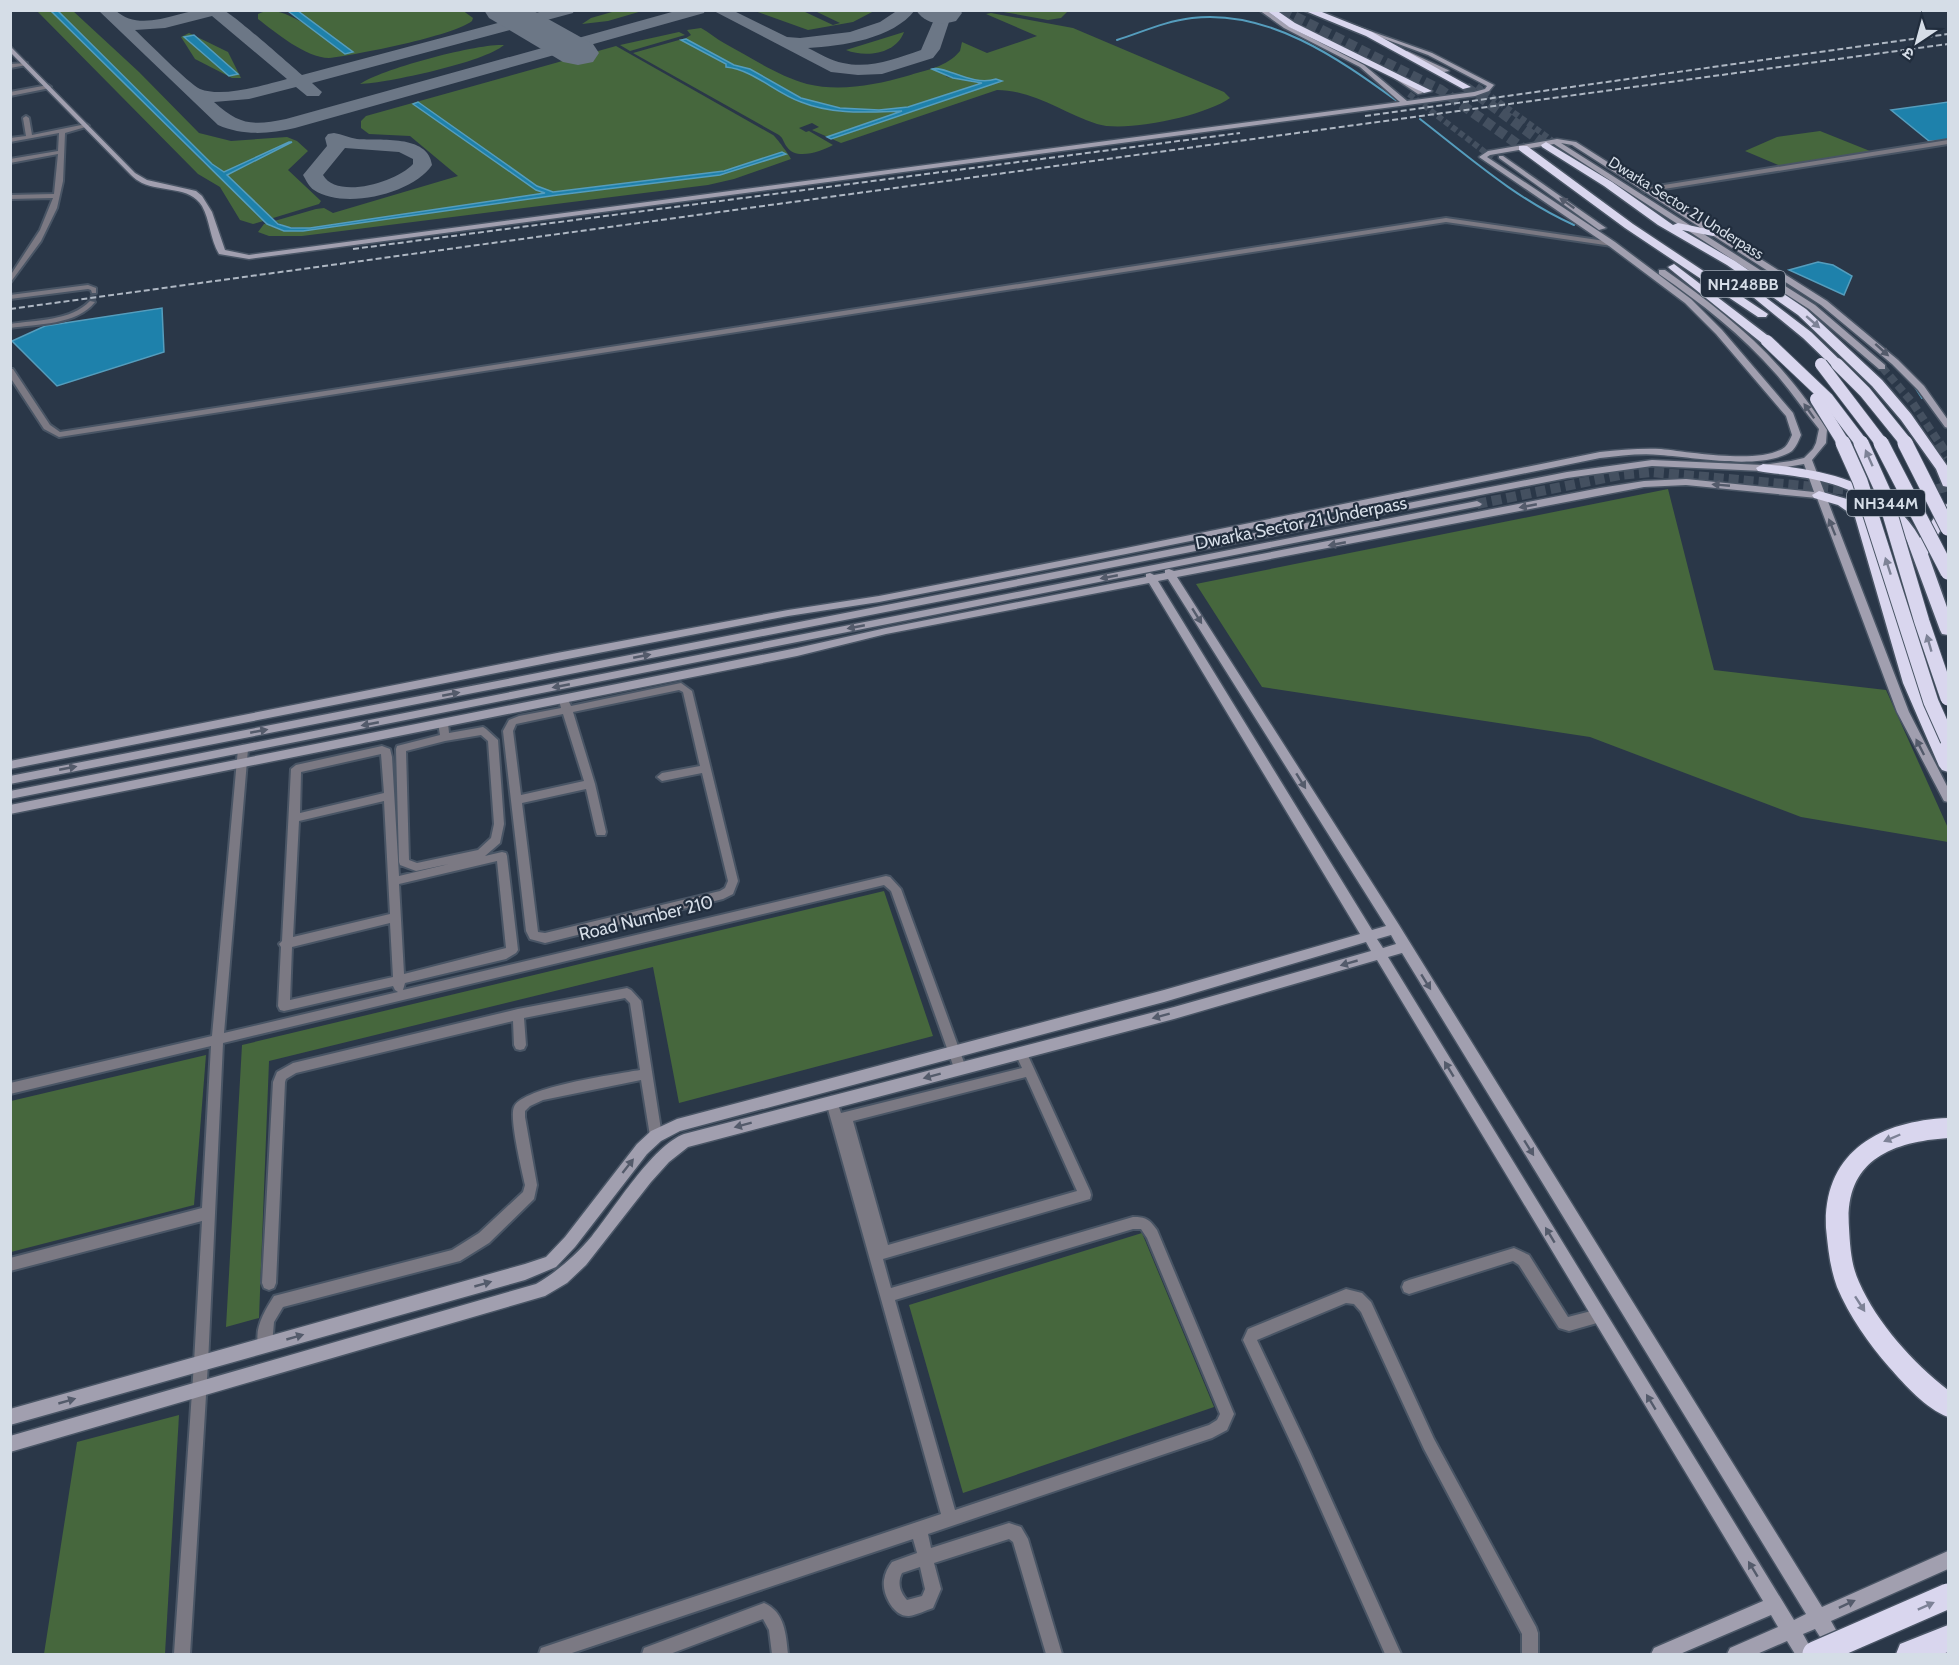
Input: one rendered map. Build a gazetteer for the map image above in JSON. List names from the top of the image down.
{
  "streets": {
    "highway": ["NH248BB", "NH344M"],
    "street": ["Dwarka Sector 21 Underpass", "Road Number 210"]
  },
  "crossings": [
    ["Dwarka Sector 21 Underpass", "NH248BB"],
    ["NH248BB", "NH344M"]
  ],
  "north": "bottom left"
}
